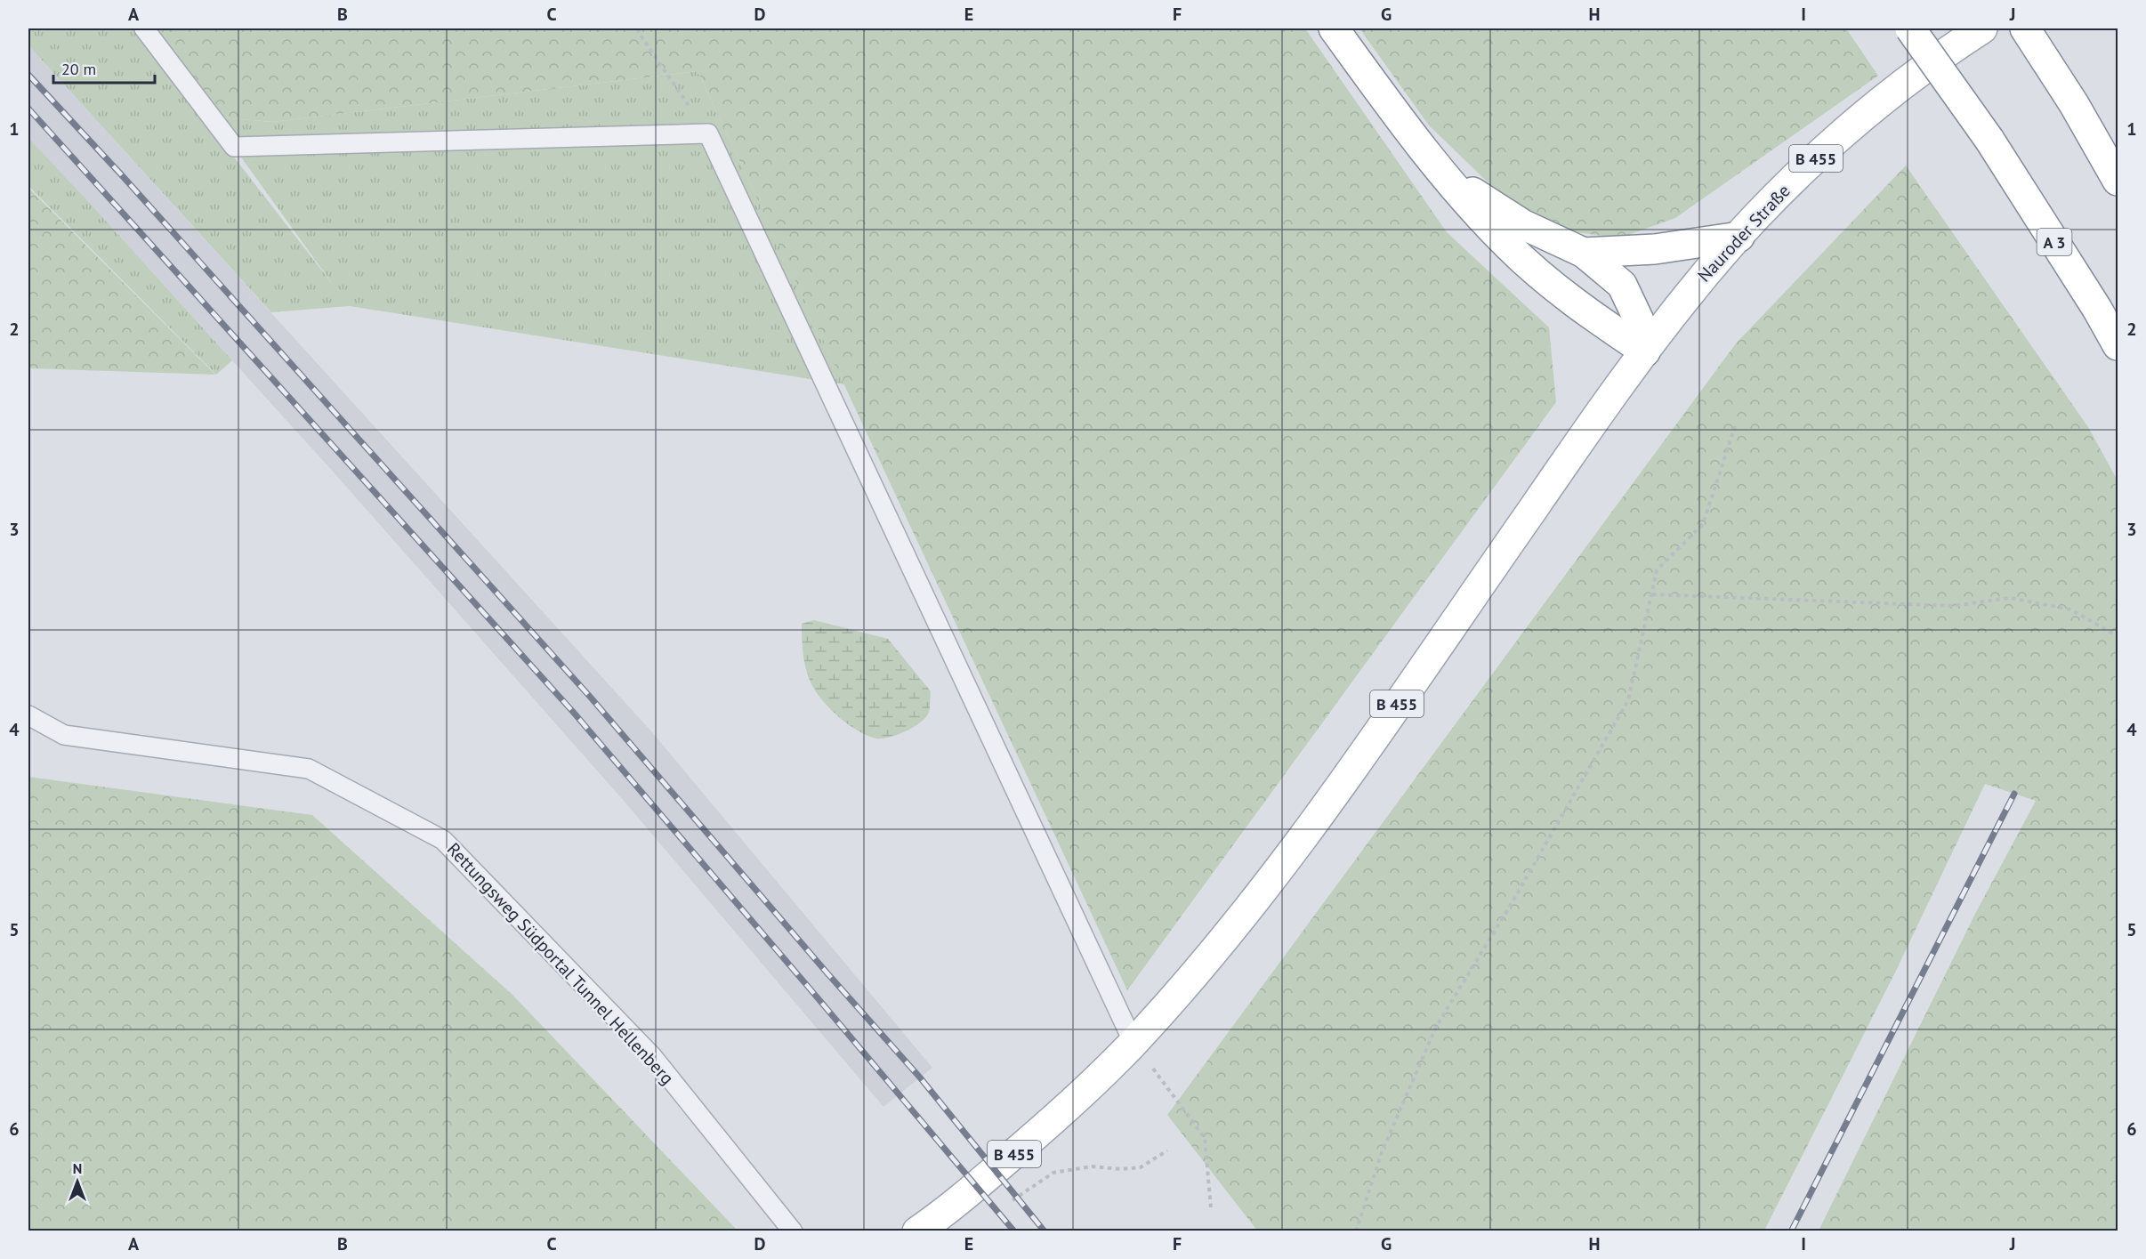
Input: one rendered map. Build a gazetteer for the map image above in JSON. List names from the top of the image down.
{
  "streets": {
    "main road": ["B 455", "Nauroder Straße", "A 3"],
    "lane": ["Rettungsweg Südportal Tunnel Hellenberg"]
  },
  "crossings": [
    ["B 455", "Nauroder Straße"]
  ],
  "scale_bar": "20 m",
  "north": "top",
  "grid": {
    "columns": [
      "A",
      "B",
      "C",
      "D",
      "E",
      "F",
      "G",
      "H",
      "I",
      "J"
    ],
    "rows": [
      "1",
      "2",
      "3",
      "4",
      "5",
      "6"
    ]
  }
}
